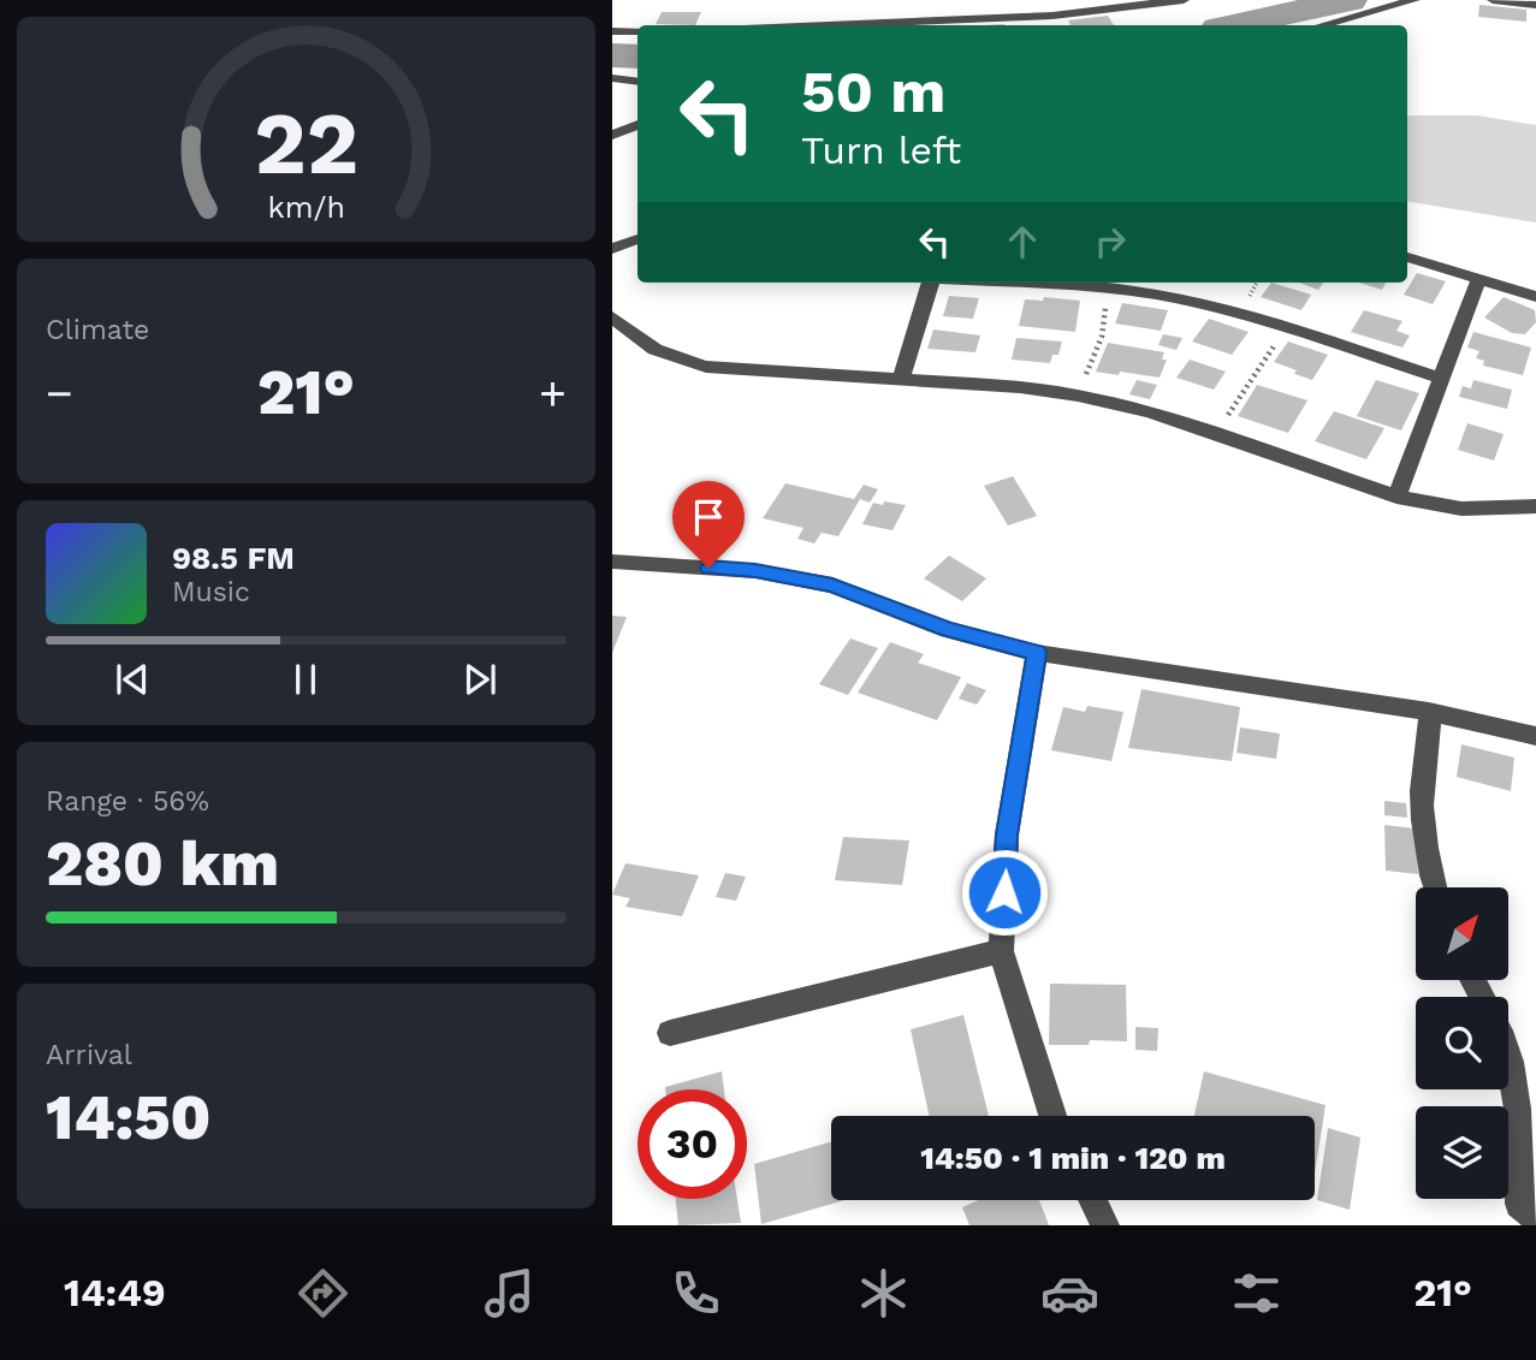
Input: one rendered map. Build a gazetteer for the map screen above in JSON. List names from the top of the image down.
{
  "north": "top right",
  "page": {
    "turn": ["50 m", "Turn left"],
    "tile": [
      "Climate",
      ["Range · 56%", "280 km"],
      ["Arrival", "14:50"]
    ],
    "heat": ["−", "21°", "+"],
    "song": ["98.5 FM", "Music"],
    "limit": "30",
    "trip": "14:50 · 1 min · 120 m",
    "tabs": ["14:49", "21°"],
    "gauge": ["22", "km/h"]
  }
}
